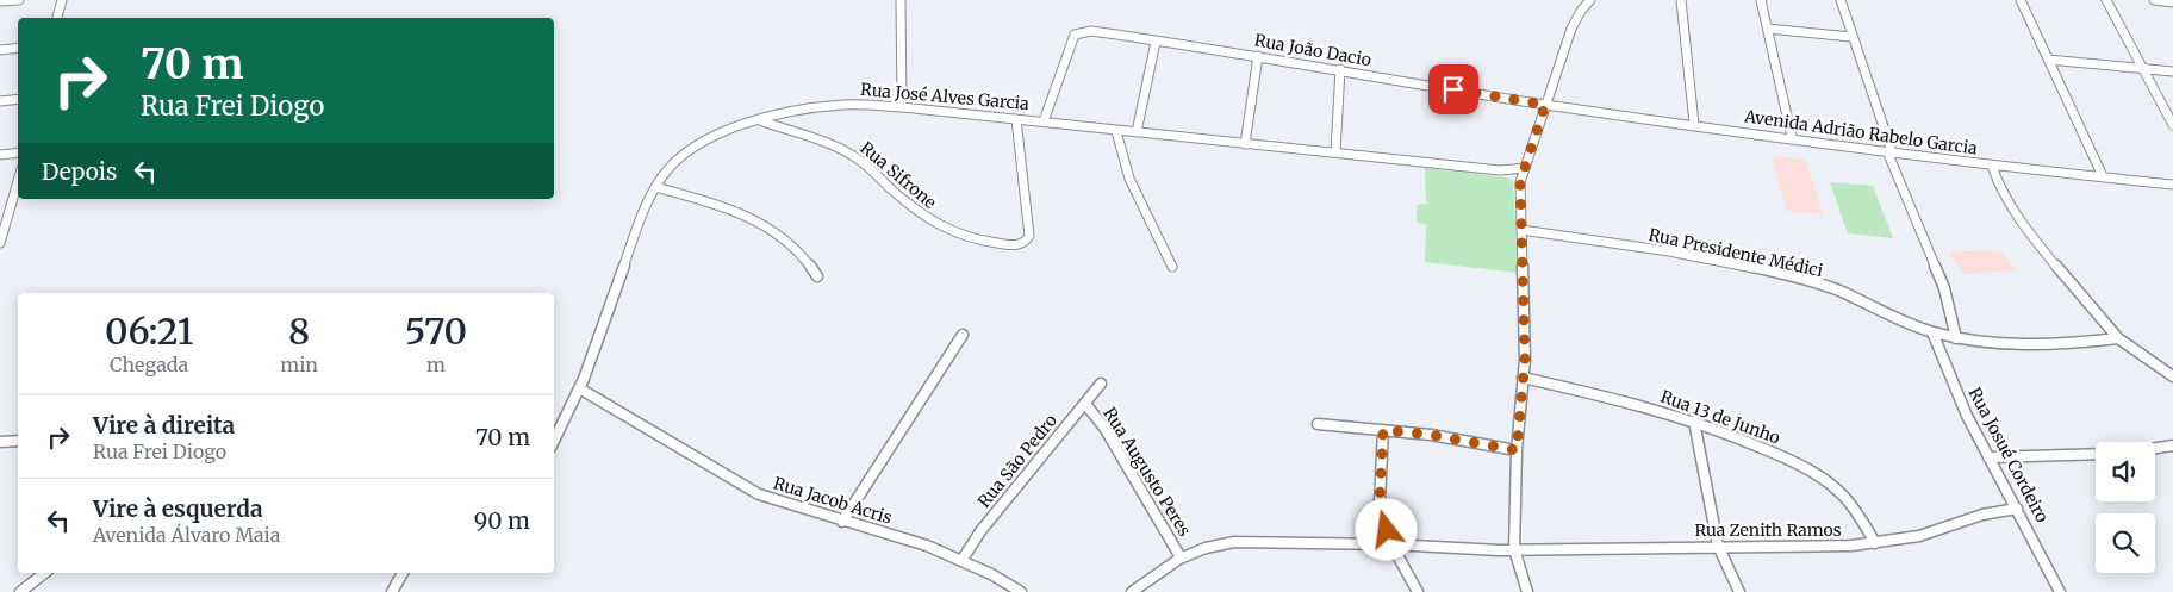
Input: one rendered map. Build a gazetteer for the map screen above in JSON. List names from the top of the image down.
{
  "streets": {
    "street": [
      "Rua João Dacio",
      "Rua José Alves Garcia",
      "Avenida Adrião Rabelo Garcia",
      "Rua Sifrone",
      "Rua Presidente Médici",
      "Rua 13 de Junho",
      "Rua Josué Cordeiro",
      "Rua São Pedro",
      "Rua Augusto Peres",
      "Rua Jacob Acris",
      "Rua Zenith Ramos"
    ]
  },
  "crossings": [
    ["Rua João Dacio", "Rua José Alves Garcia"],
    ["Rua João Dacio", "Avenida Adrião Rabelo Garcia"],
    ["Rua José Alves Garcia", "Rua Sifrone"],
    ["Rua José Alves Garcia", "Rua Jacob Acris"],
    ["Rua Presidente Médici", "Rua Josué Cordeiro"],
    ["Rua 13 de Junho", "Rua Zenith Ramos"],
    ["Rua Josué Cordeiro", "Rua Zenith Ramos"],
    ["Rua São Pedro", "Rua Augusto Peres"],
    ["Rua São Pedro", "Rua Jacob Acris"],
    ["Rua Augusto Peres", "Rua Zenith Ramos"]
  ],
  "page": {
    "turn": ["70 m", "Rua Frei Diogo"],
    "then": "Depois",
    "eta": [
      "06:21",
      "Chegada",
      "8",
      "min",
      "570",
      "m"
    ],
    "list": [
      {
        "name": "Vire à direita",
        "note": "Rua Frei Diogo",
        "value": "70 m"
      },
      {
        "name": "Vire à esquerda",
        "note": "Avenida Álvaro Maia",
        "value": "90 m"
      }
    ]
  }
}
